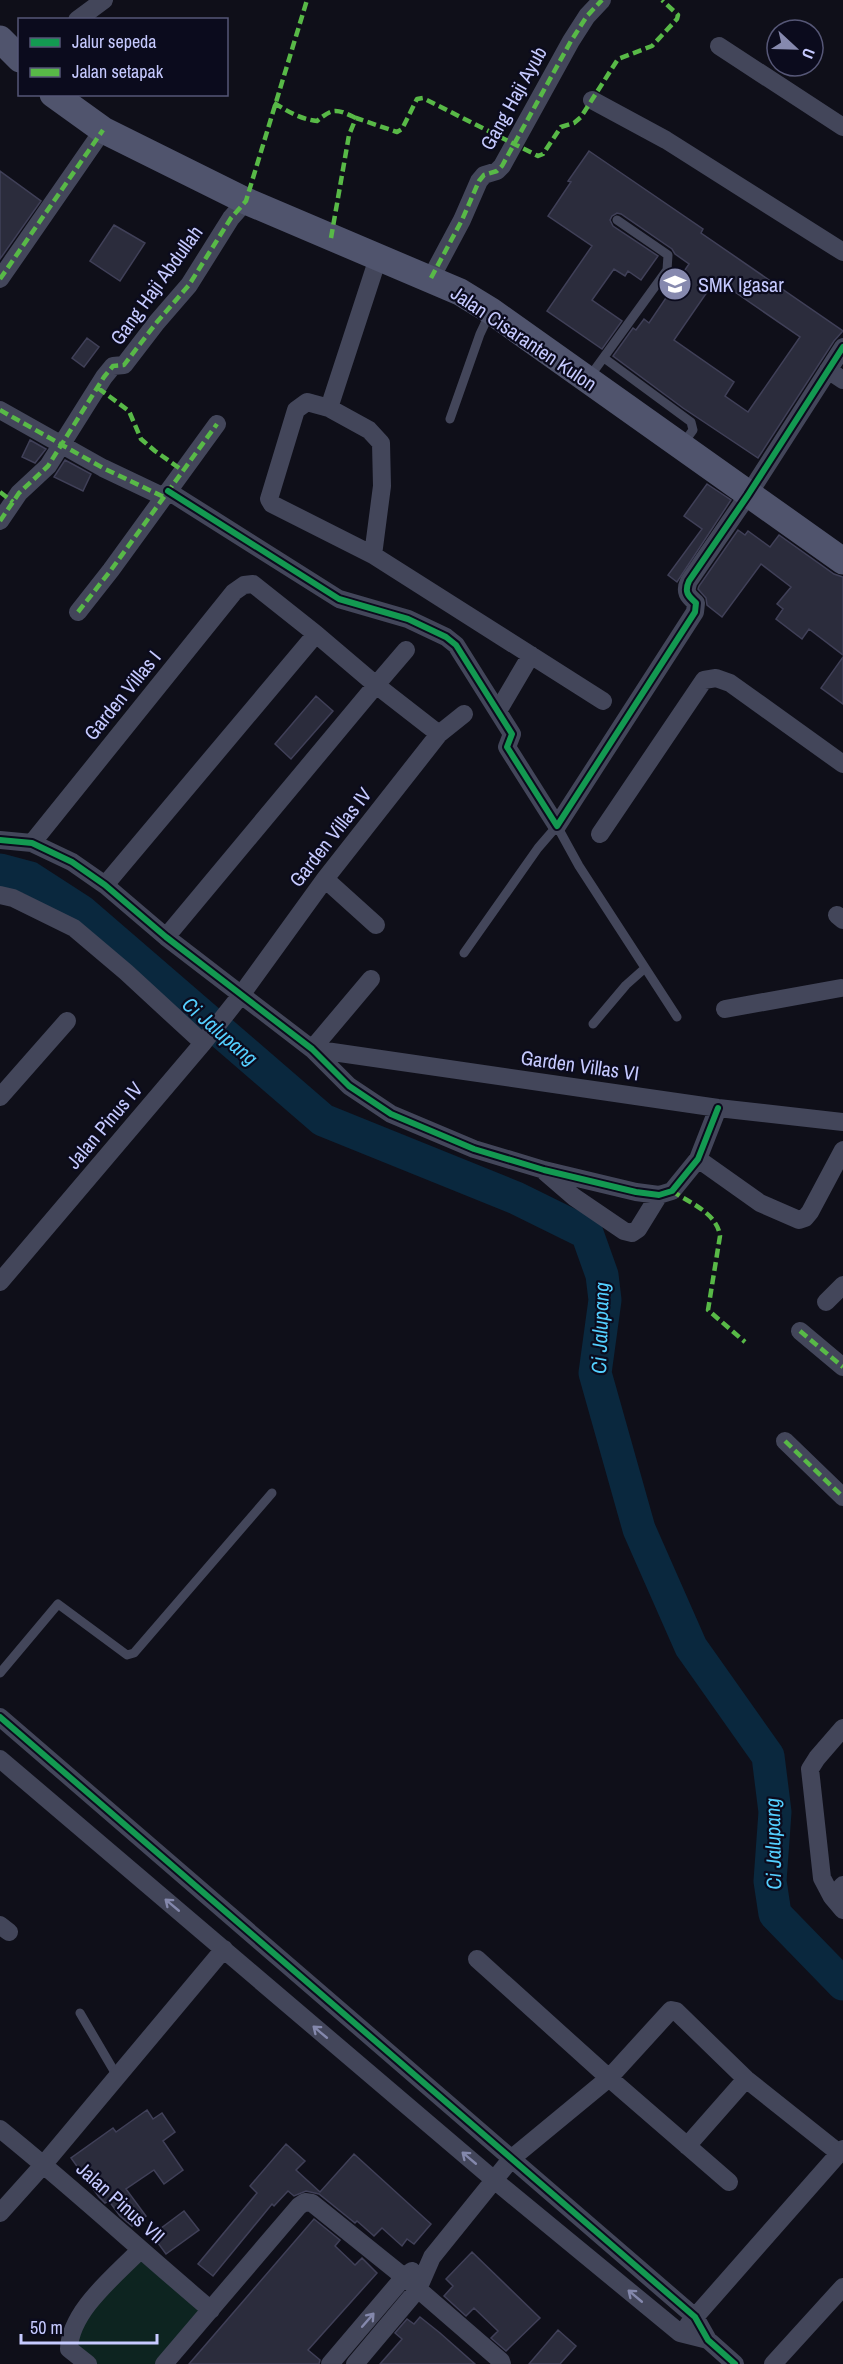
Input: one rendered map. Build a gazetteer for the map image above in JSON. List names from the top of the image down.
{
  "streets": {
    "main road": ["Jalan Cisaranten Kulon"],
    "street": [
      "Gang Haji Ayub",
      "Gang Haji Abdullah",
      "Garden Villas I",
      "Garden Villas IV",
      "Garden Villas VI",
      "Jalan Pinus IV",
      "Jalan Pinus VII"
    ]
  },
  "crossings": [
    ["Gang Haji Ayub", "Jalan Cisaranten Kulon"],
    ["Gang Haji Abdullah", "Jalan Cisaranten Kulon"],
    ["Garden Villas IV", "Jalan Pinus IV"]
  ],
  "water": ["Ci Jalupang"],
  "places": {
    "school or university": ["SMK Igasar"]
  },
  "legend": ["Jalur sepeda", "Jalan setapak"],
  "scale_bar": "50 m",
  "north": "right"
}
